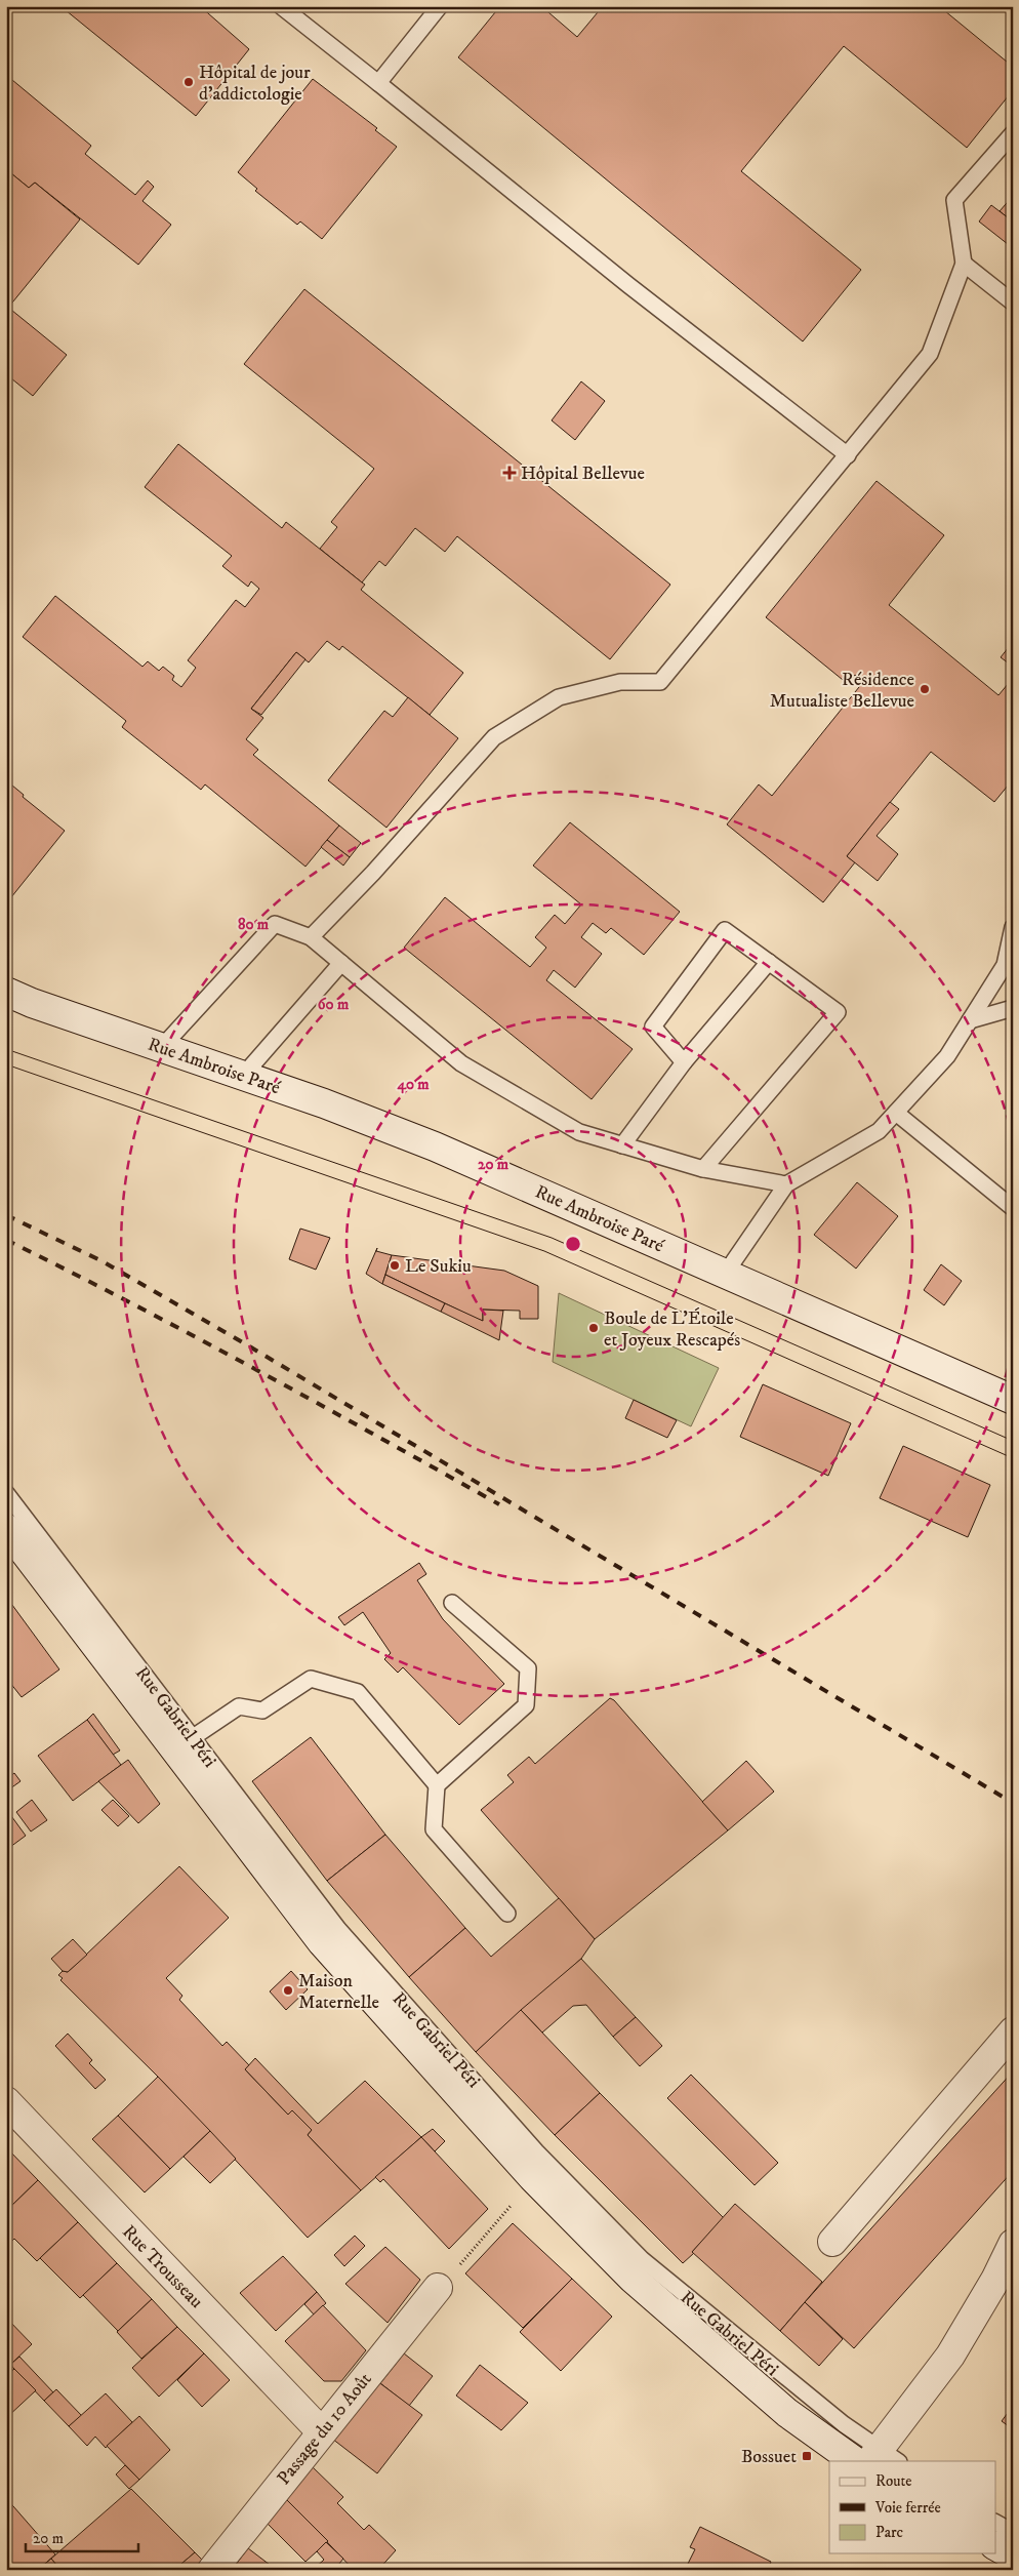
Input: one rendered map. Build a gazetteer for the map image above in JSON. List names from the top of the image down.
{
  "streets": {
    "main road": [
      "Rue Ambroise Paré",
      "Rue Gabriel Péri",
      "Rue Trousseau",
      "Passage du 10 Août"
    ]
  },
  "crossings": [
    ["Rue Trousseau", "Passage du 10 Août"]
  ],
  "places": {
    "other": [
      "Hôpital de jour d'addictologie",
      "Résidence Mutualiste Bellevue",
      "Le Sukiu",
      "Boule de L'Étoile et Joyeux Rescapés",
      "Maison Maternelle"
    ],
    "health": ["Hôpital Bellevue"],
    "transit": ["Bossuet"]
  },
  "legend": ["Route", "Voie ferrée", "Parc"],
  "scale_bar": "20 m",
  "rings": [
    "80 m",
    "60 m",
    "40 m",
    "20 m"
  ]
}
